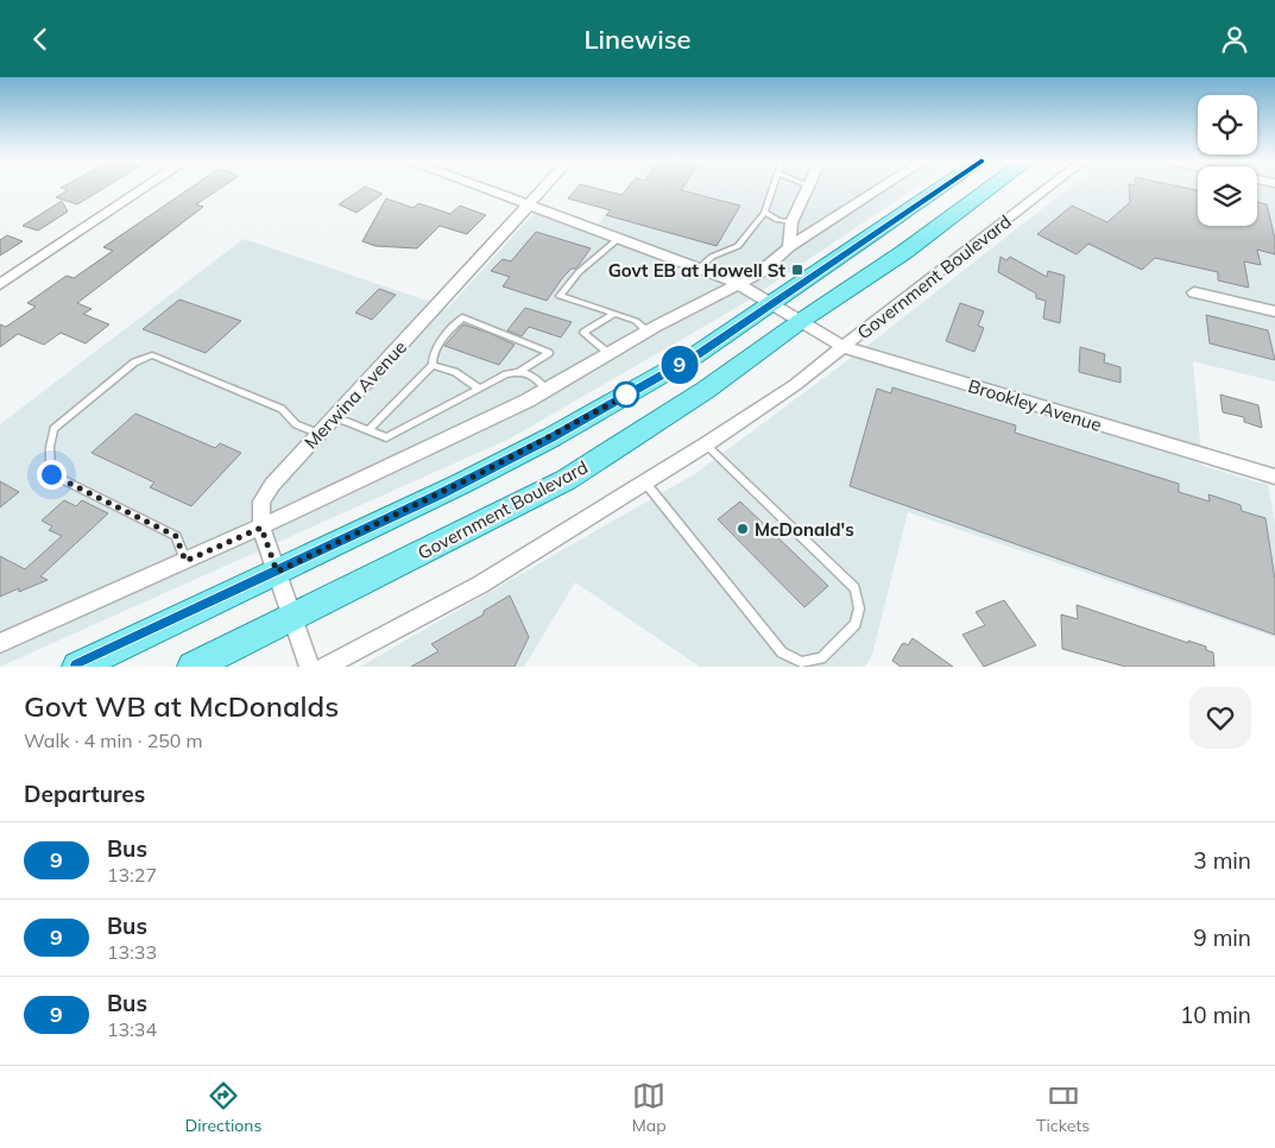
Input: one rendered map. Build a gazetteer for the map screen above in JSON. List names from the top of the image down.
{
  "streets": {
    "main road": ["Government Boulevard"],
    "street": ["Merwina Avenue", "Brookley Avenue"]
  },
  "crossings": [
    ["Government Boulevard", "Merwina Avenue"],
    ["Government Boulevard", "Brookley Avenue"],
    ["Merwina Avenue", "Brookley Avenue"]
  ],
  "places": {
    "transit": ["Govt EB at Howell St"],
    "other": ["McDonald's"]
  },
  "lines": ["bus line 9"],
  "page": {
    "header": "Linewise",
    "on_map": "9",
    "heading": [
      ["Govt WB at McDonalds", "Walk · 4 min · 250 m"],
      "Departures"
    ],
    "list": [
      {
        "mark": "9",
        "name": "Bus",
        "note": "13:27",
        "value": "3 min"
      },
      {
        "mark": "9",
        "name": "Bus",
        "note": "13:33",
        "value": "9 min"
      },
      {
        "mark": "9",
        "name": "Bus",
        "note": "13:34",
        "value": "10 min"
      }
    ],
    "tabs": ["Directions", "Map", "Tickets"]
  }
}
